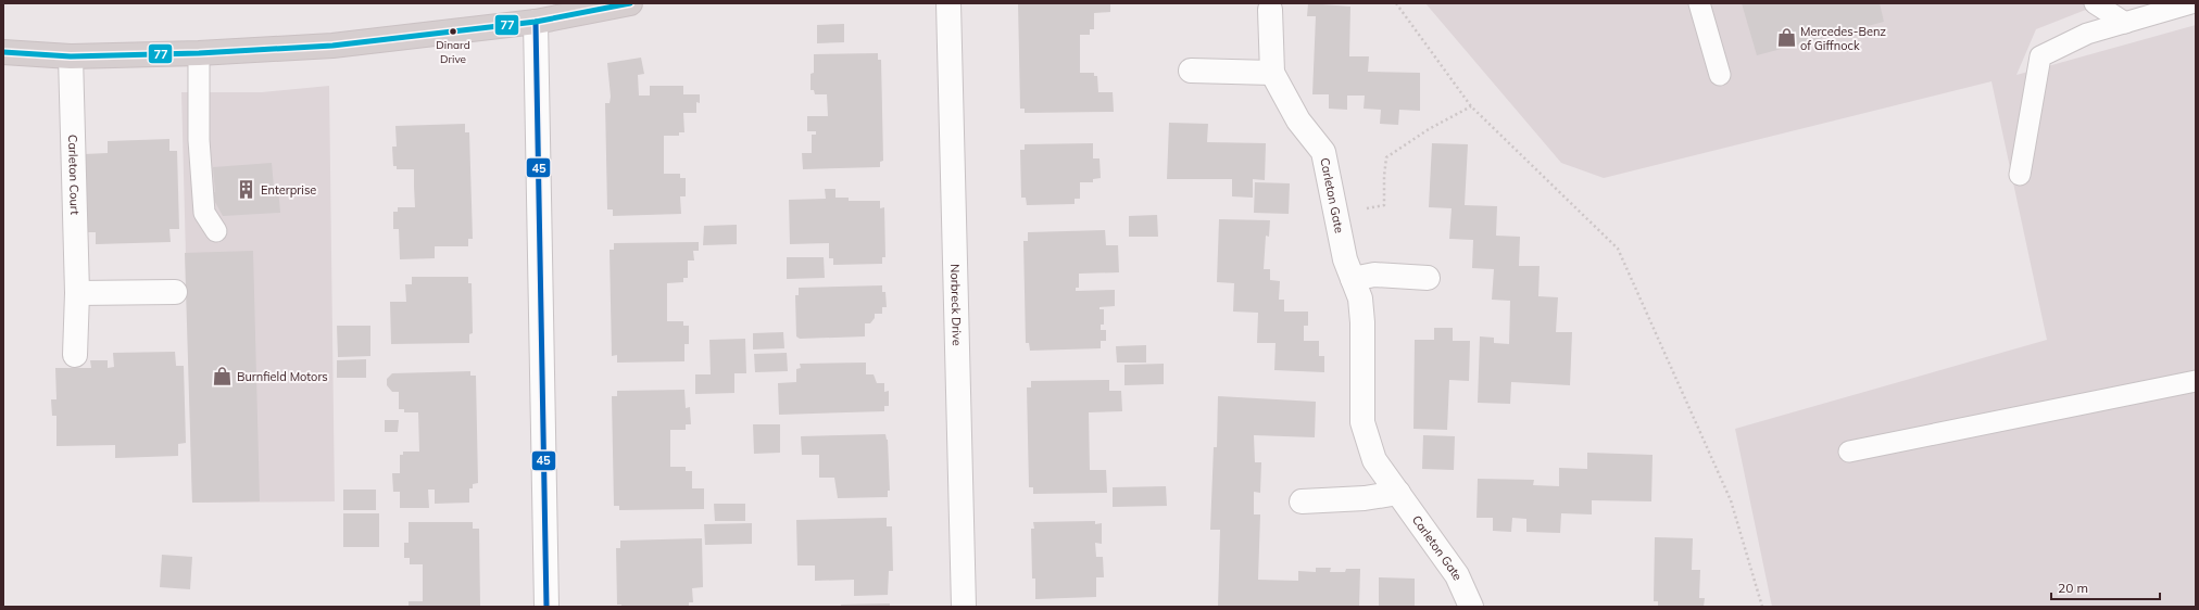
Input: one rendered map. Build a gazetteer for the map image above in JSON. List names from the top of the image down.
{
  "streets": {
    "street": ["Carleton Court", "Carleton Gate", "Norbreck Drive"]
  },
  "places": {
    "other": ["Dinard Drive"],
    "shop": ["Mercedes-Benz of Giffnock", "Burnfield Motors"],
    "building": ["Enterprise"]
  },
  "lines": ["transit line 77", "transit line 45"],
  "scale_bar": "20 m"
}
